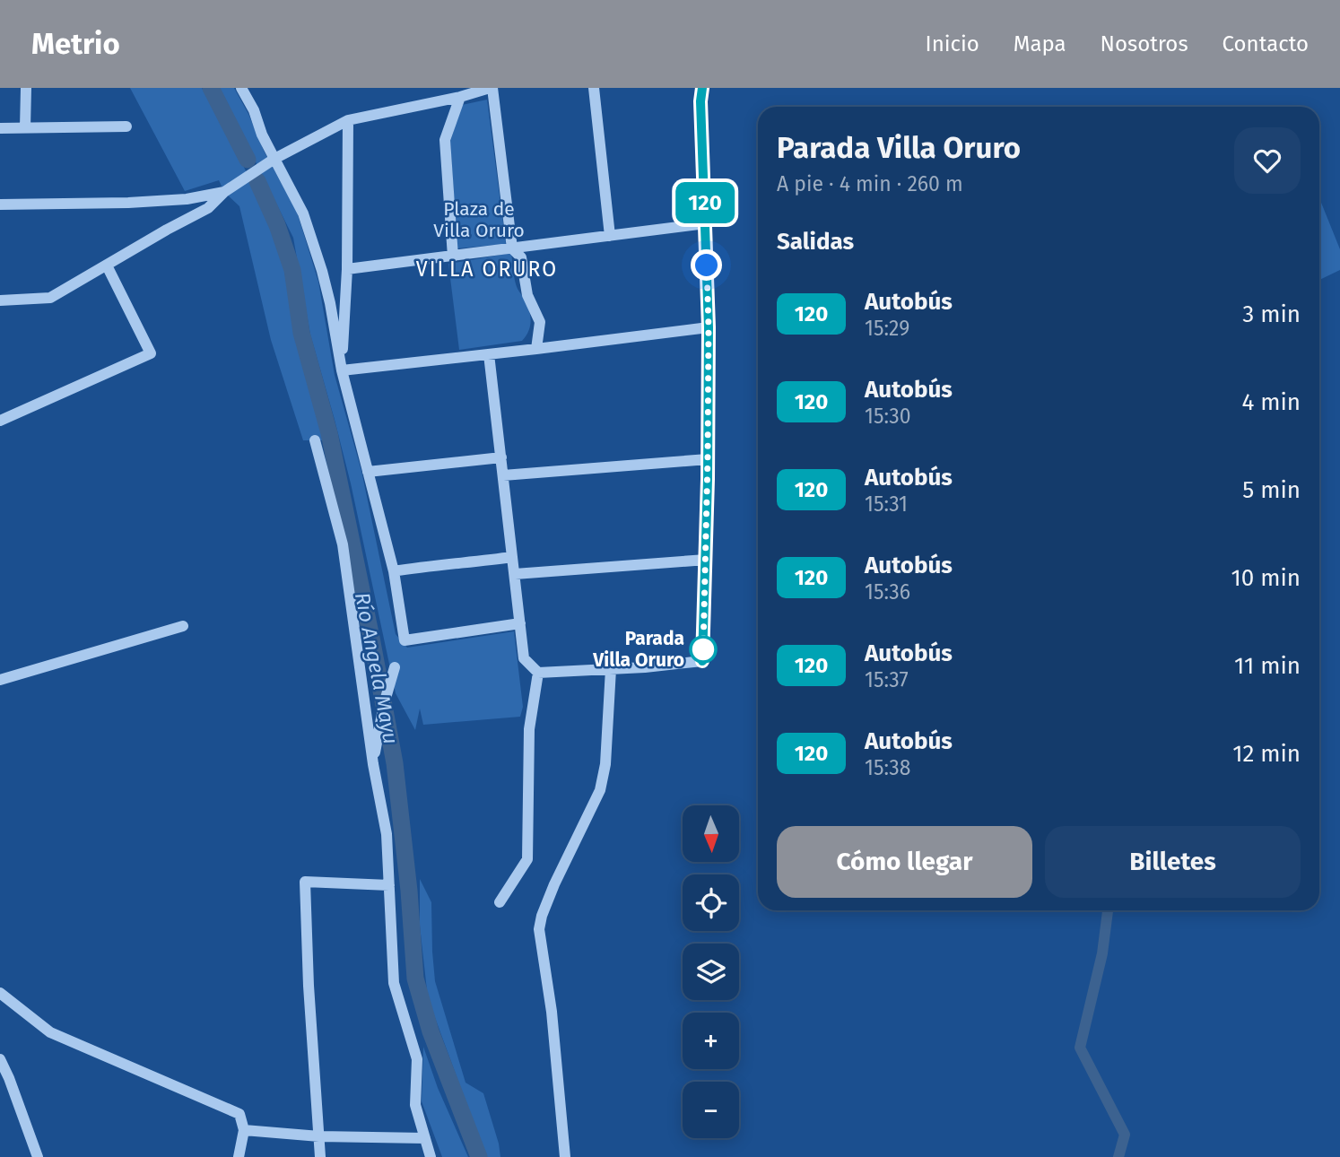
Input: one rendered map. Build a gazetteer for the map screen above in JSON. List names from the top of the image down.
{
  "districts": ["VILLA ORURO"],
  "water": ["Río Angela Mayu"],
  "parks": ["Plaza de Villa Oruro"],
  "places": ["Parada Villa Oruro"],
  "lines": ["bus line 120"],
  "north": "bottom",
  "page": {
    "header": "Metrio",
    "nav": [
      "Inicio",
      "Mapa",
      "Nosotros",
      "Contacto"
    ],
    "on_map": "120",
    "heading": [
      ["Parada Villa Oruro", "A pie · 4 min · 260 m"],
      "Salidas"
    ],
    "list": [
      {
        "mark": "120",
        "name": "Autobús",
        "note": "15:29",
        "value": "3 min"
      },
      {
        "mark": "120",
        "name": "Autobús",
        "note": "15:30",
        "value": "4 min"
      },
      {
        "mark": "120",
        "name": "Autobús",
        "note": "15:31",
        "value": "5 min"
      },
      {
        "mark": "120",
        "name": "Autobús",
        "note": "15:36",
        "value": "10 min"
      },
      {
        "mark": "120",
        "name": "Autobús",
        "note": "15:37",
        "value": "11 min"
      },
      {
        "mark": "120",
        "name": "Autobús",
        "note": "15:38",
        "value": "12 min"
      }
    ],
    "map_buttons": ["+", "−"],
    "buttons": ["Cómo llegar", "Billetes"]
  }
}
